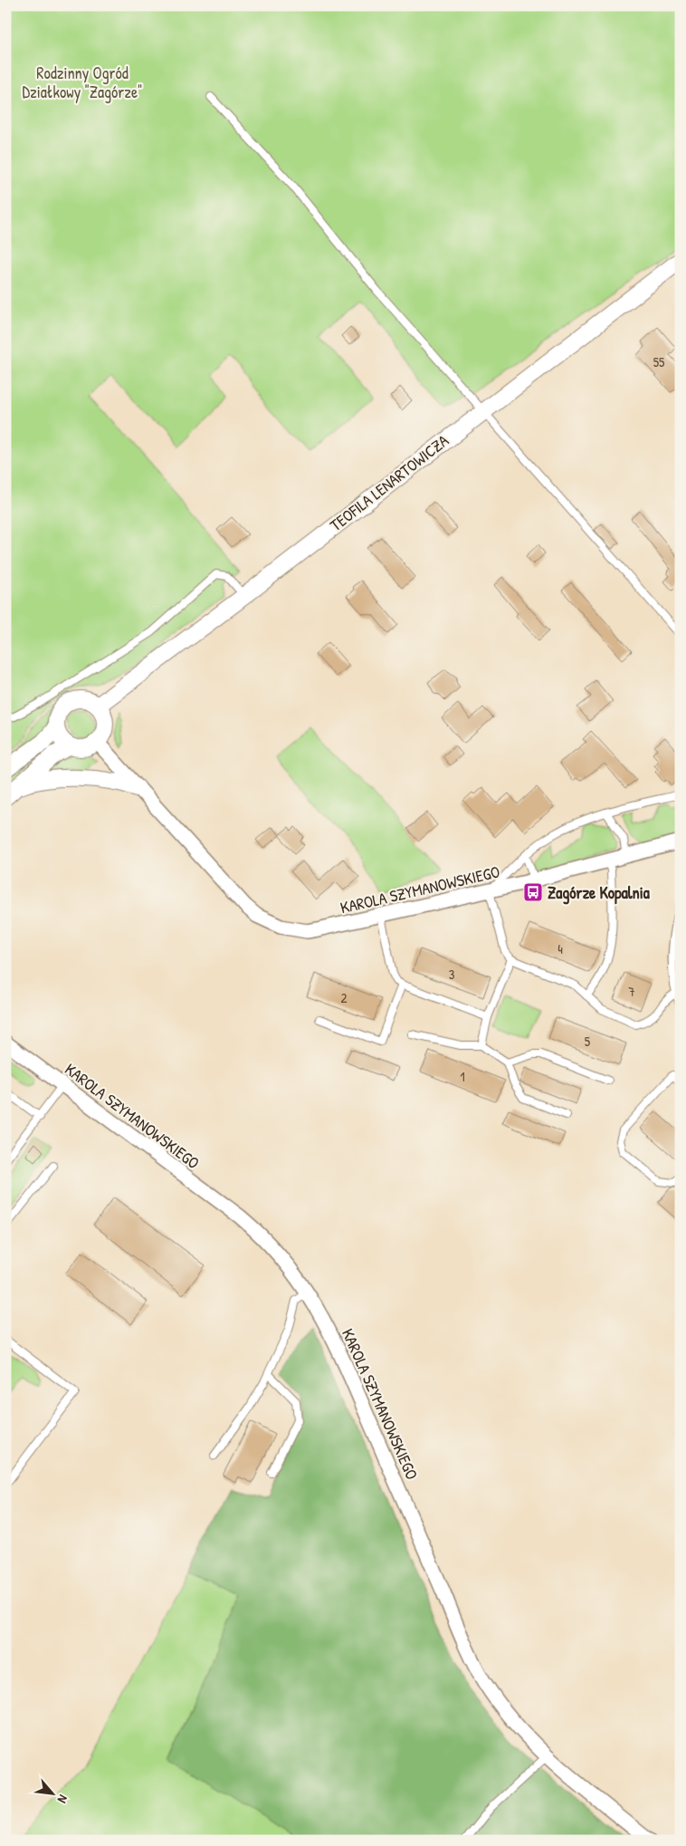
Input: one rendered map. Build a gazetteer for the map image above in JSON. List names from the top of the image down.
{
  "streets": {
    "street": ["TEOFILA LENARTOWICZA", "KAROLA SZYMANOWSKIEGO"]
  },
  "crossings": [
    ["TEOFILA LENARTOWICZA", "KAROLA SZYMANOWSKIEGO"]
  ],
  "parks": ["Rodzinny Ogród Działkowy \"Zagórze\""],
  "places": {
    "bus stop": ["Zagórze Kopalnia"]
  },
  "house_numbers": [
    "55",
    "4",
    "3",
    "7",
    "2",
    "5",
    "1"
  ],
  "north": "bottom right"
}
